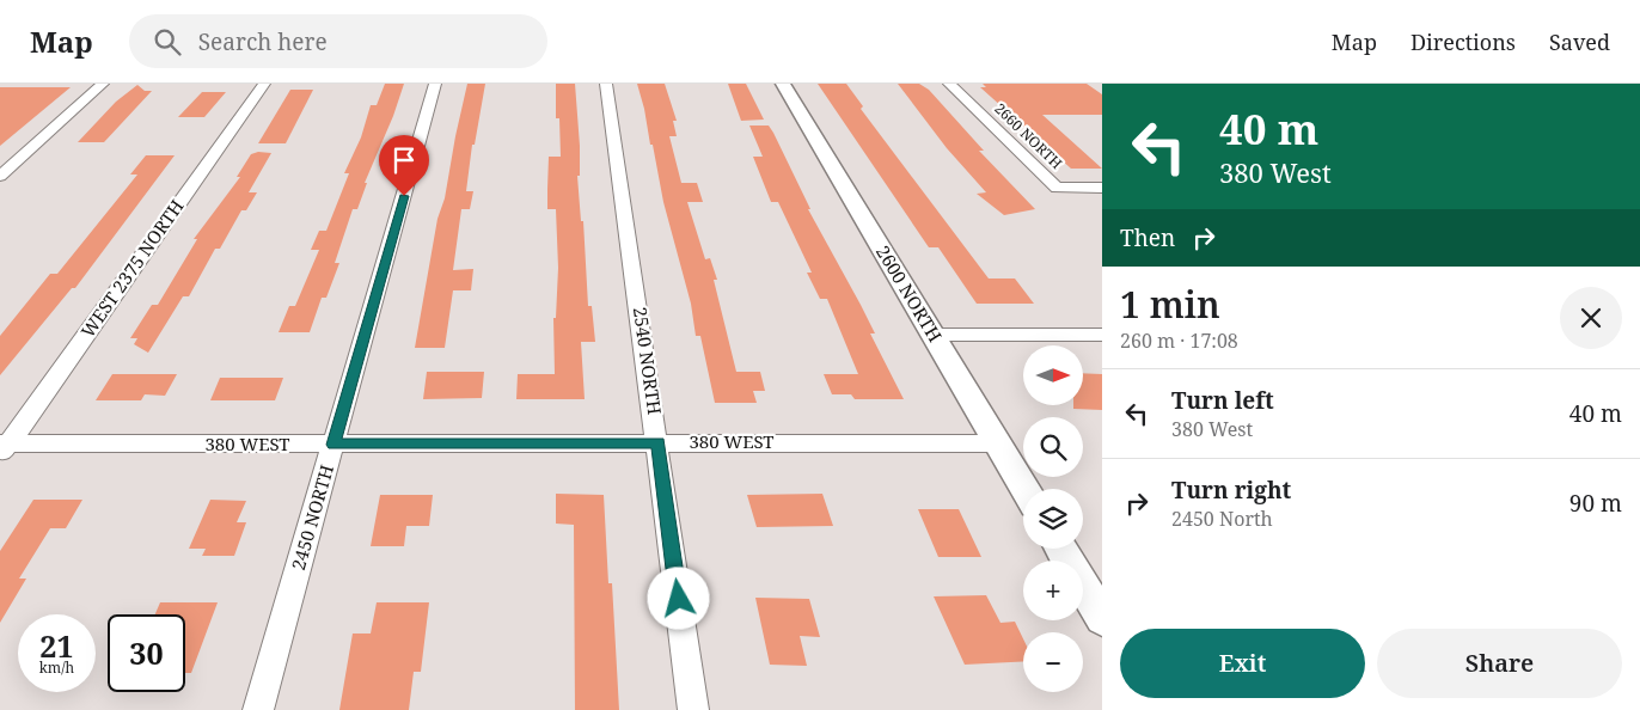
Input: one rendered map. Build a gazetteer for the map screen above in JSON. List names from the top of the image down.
{
  "streets": {
    "street": [
      "2660 NORTH",
      "WEST 2375 NORTH",
      "2600 NORTH",
      "2540 NORTH",
      "380 WEST",
      "2450 NORTH"
    ]
  },
  "crossings": [
    ["WEST 2375 NORTH", "380 WEST"],
    ["2600 NORTH", "380 WEST"],
    ["2540 NORTH", "380 WEST"],
    ["380 WEST", "2450 NORTH"]
  ],
  "north": "right",
  "page": {
    "header": "Map",
    "search": "Search here",
    "nav": ["Map", "Directions", "Saved"],
    "turn": ["40 m", "380 West"],
    "then": "Then",
    "heading": ["1 min", "260 m · 17:08"],
    "map_buttons": ["+", "−"],
    "list": [
      {
        "name": "Turn left",
        "note": "380 West",
        "value": "40 m"
      },
      {
        "name": "Turn right",
        "note": "2450 North",
        "value": "90 m"
      }
    ],
    "speed": "21 km/h",
    "limit": "30",
    "buttons": ["Exit", "Share"]
  }
}
